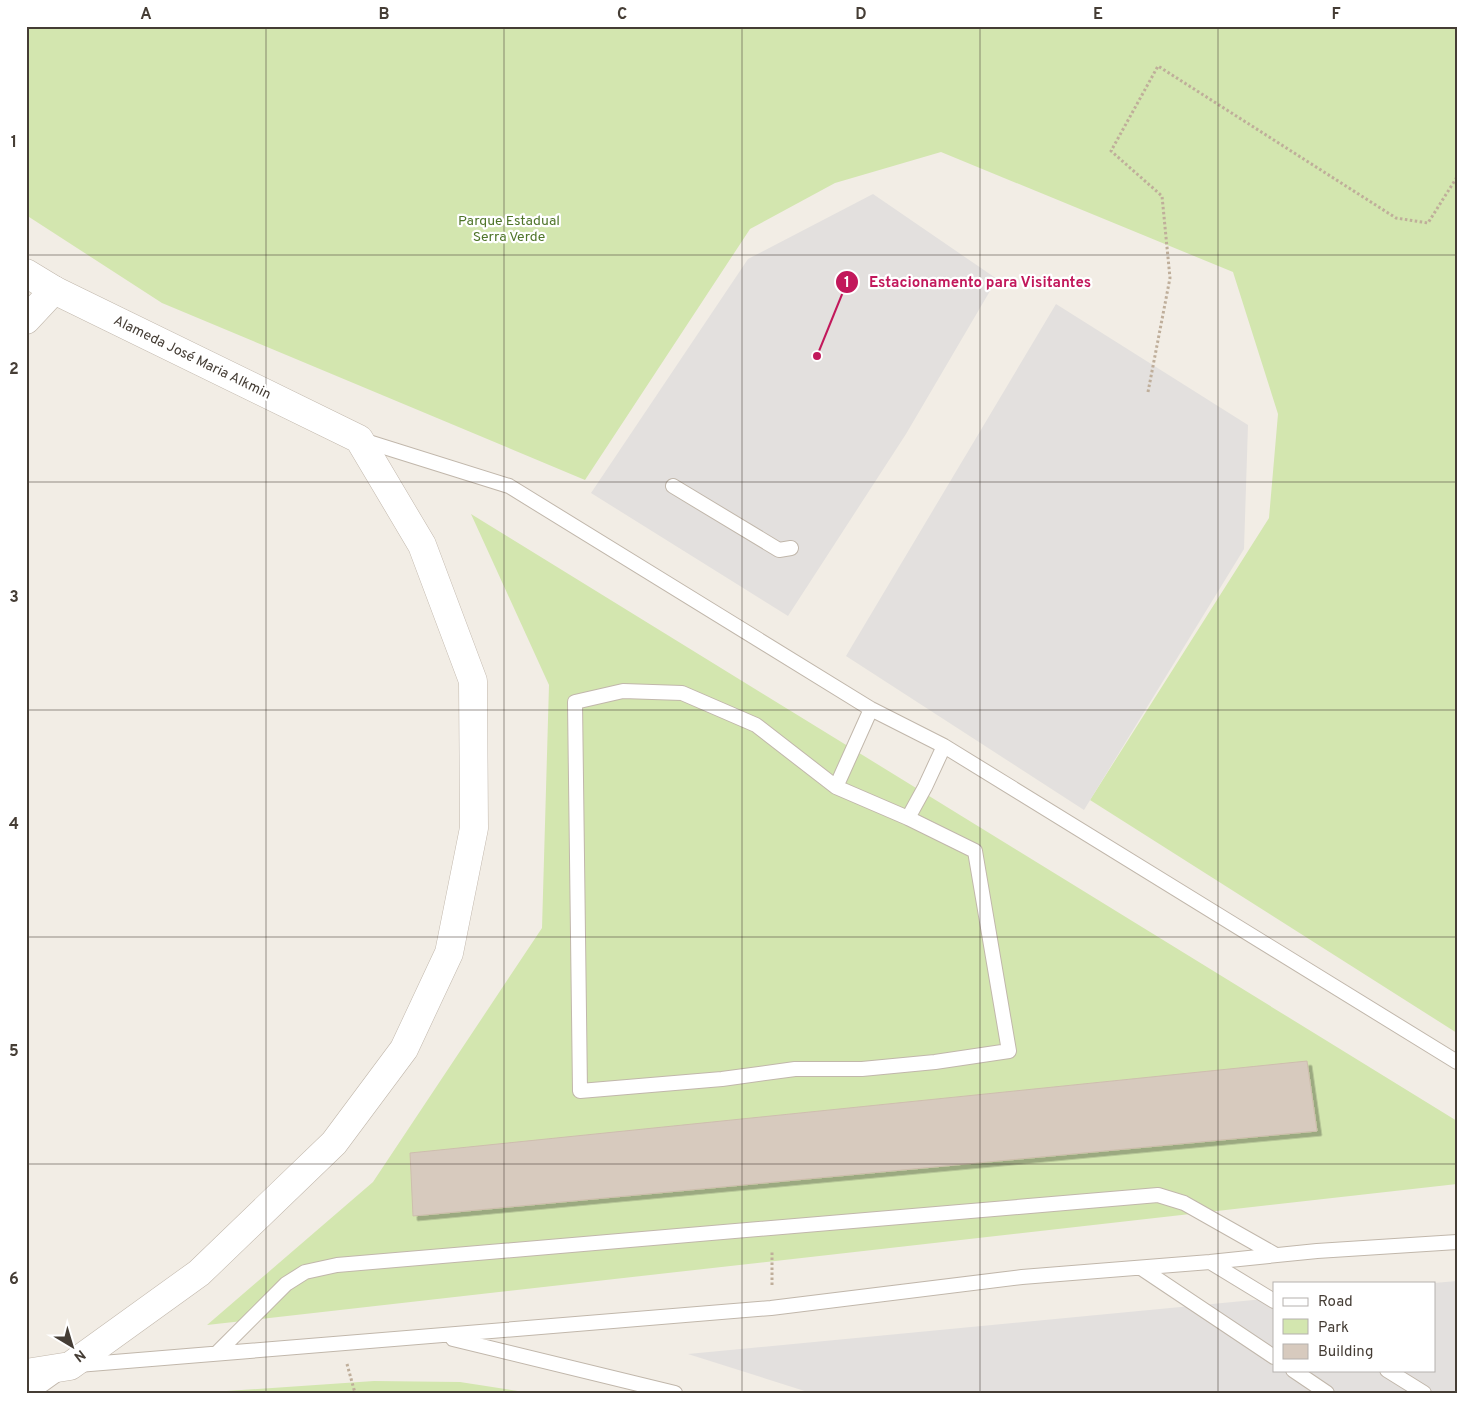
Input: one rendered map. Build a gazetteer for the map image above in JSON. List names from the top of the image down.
{
  "streets": {
    "street": ["Alameda José Maria Alkmin"]
  },
  "parks": ["Parque Estadual Serra Verde"],
  "places": ["Estacionamento para Visitantes"],
  "legend": ["Road", "Park", "Building"],
  "north": "bottom right",
  "grid": {
    "columns": [
      "A",
      "B",
      "C",
      "D",
      "E",
      "F"
    ],
    "rows": [
      "1",
      "2",
      "3",
      "4",
      "5",
      "6"
    ]
  }
}
